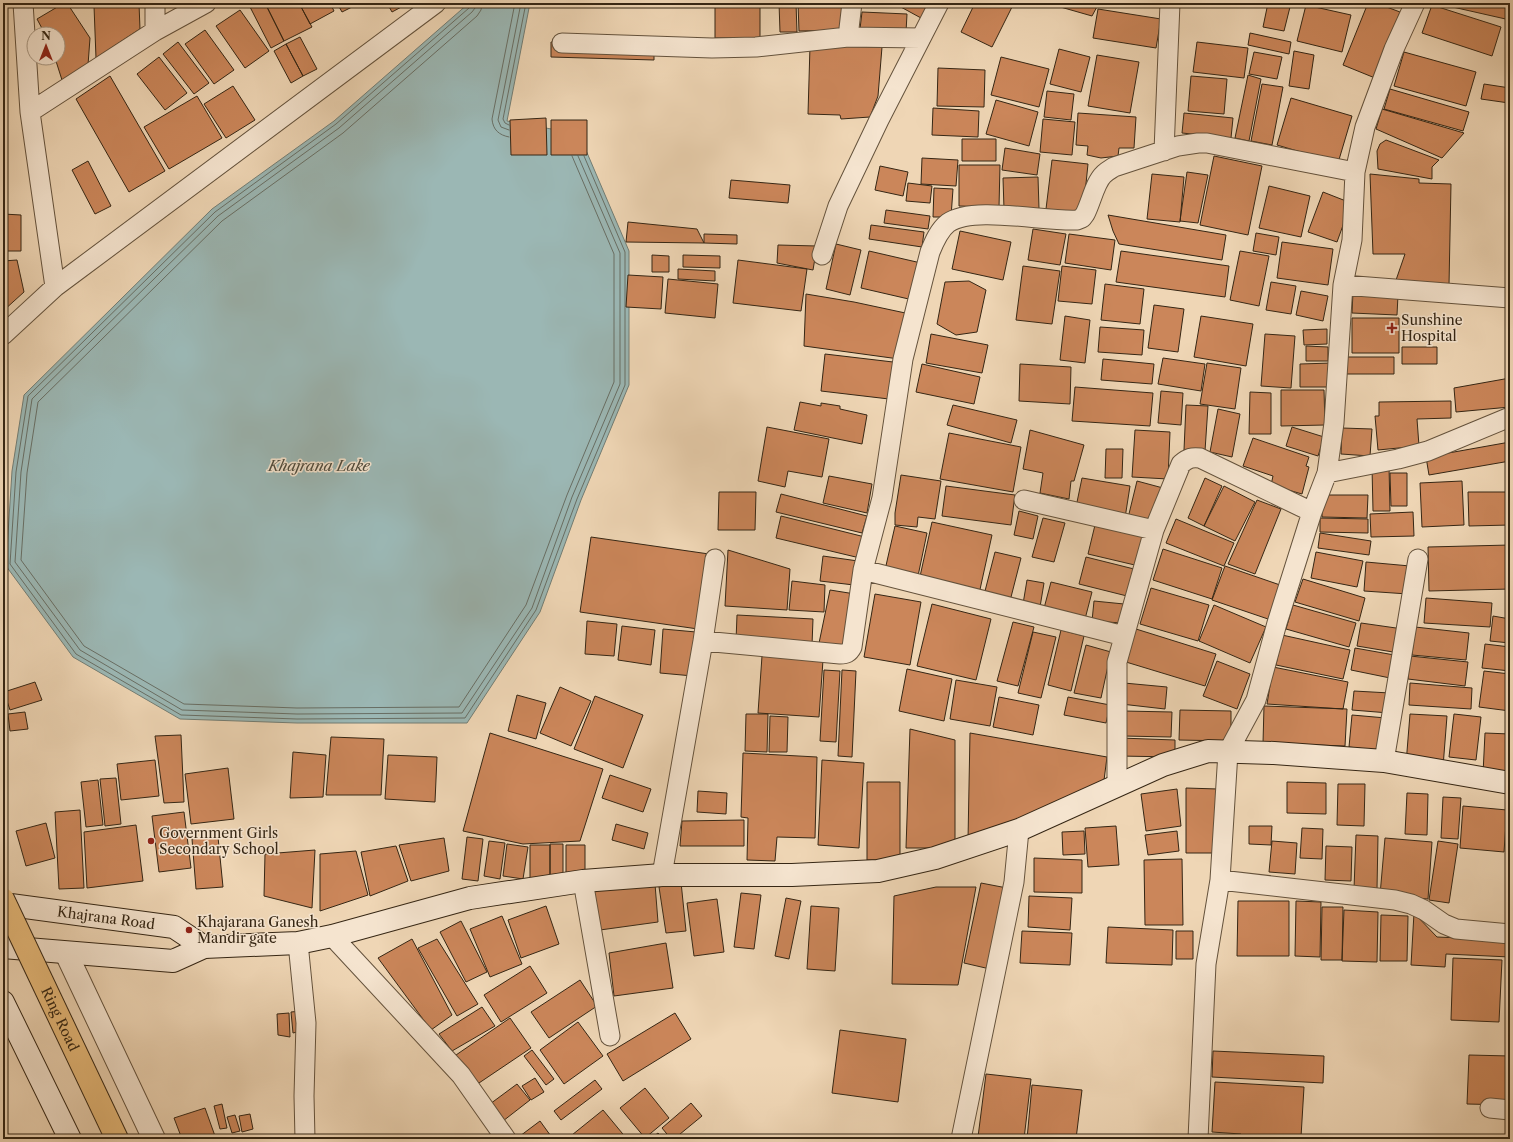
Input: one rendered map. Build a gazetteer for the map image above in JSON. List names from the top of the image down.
{
  "streets": {
    "main road": ["Khajrana Road", "Ring Road"]
  },
  "water": ["Khajrana Lake"],
  "places": {
    "health": ["Sunshine Hospital"],
    "other": ["Government Girls Secondary School", "Khajarana Ganesh Mandir gate"]
  },
  "north": "top"
}
